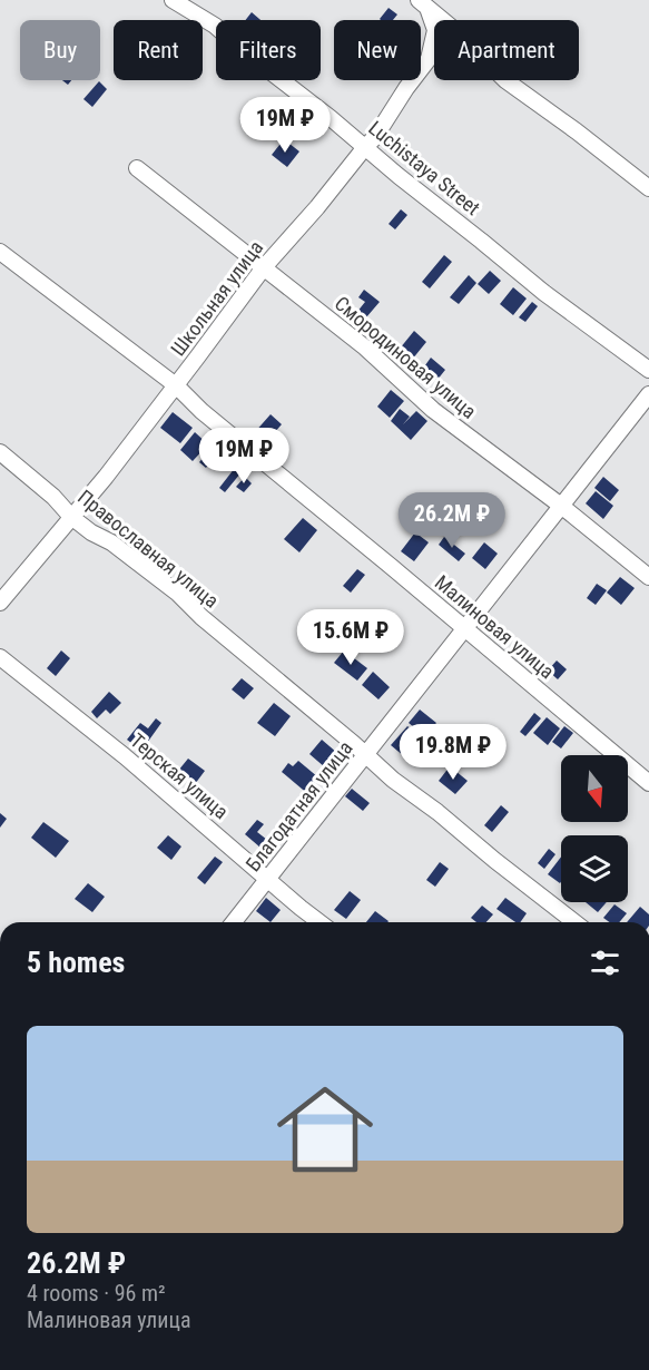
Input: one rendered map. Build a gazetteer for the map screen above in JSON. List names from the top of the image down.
{
  "streets": {
    "street": [
      "Luchistaya Street",
      "Школьная улица",
      "Смородиновая улица",
      "Православная улица",
      "Малиновая улица",
      "Терская улица",
      "Благодатная улица"
    ]
  },
  "crossings": [
    ["Luchistaya Street", "Школьная улица"],
    ["Школьная улица", "Смородиновая улица"],
    ["Школьная улица", "Православная улица"],
    ["Школьная улица", "Малиновая улица"],
    ["Смородиновая улица", "Благодатная улица"],
    ["Православная улица", "Благодатная улица"],
    ["Малиновая улица", "Благодатная улица"],
    ["Терская улица", "Благодатная улица"]
  ],
  "north": "bottom",
  "page": {
    "chip": [
      "Buy",
      "Rent",
      "Filters",
      "New",
      "Apartment"
    ],
    "price": [
      "19M ₽",
      "19M ₽",
      "26.2M ₽",
      "15.6M ₽",
      "19.8M ₽"
    ],
    "heading": "5 homes",
    "list": [
      {
        "name": "26.2M ₽",
        "note": "4 rooms · 96 m² · Малиновая улица"
      }
    ]
  }
}
